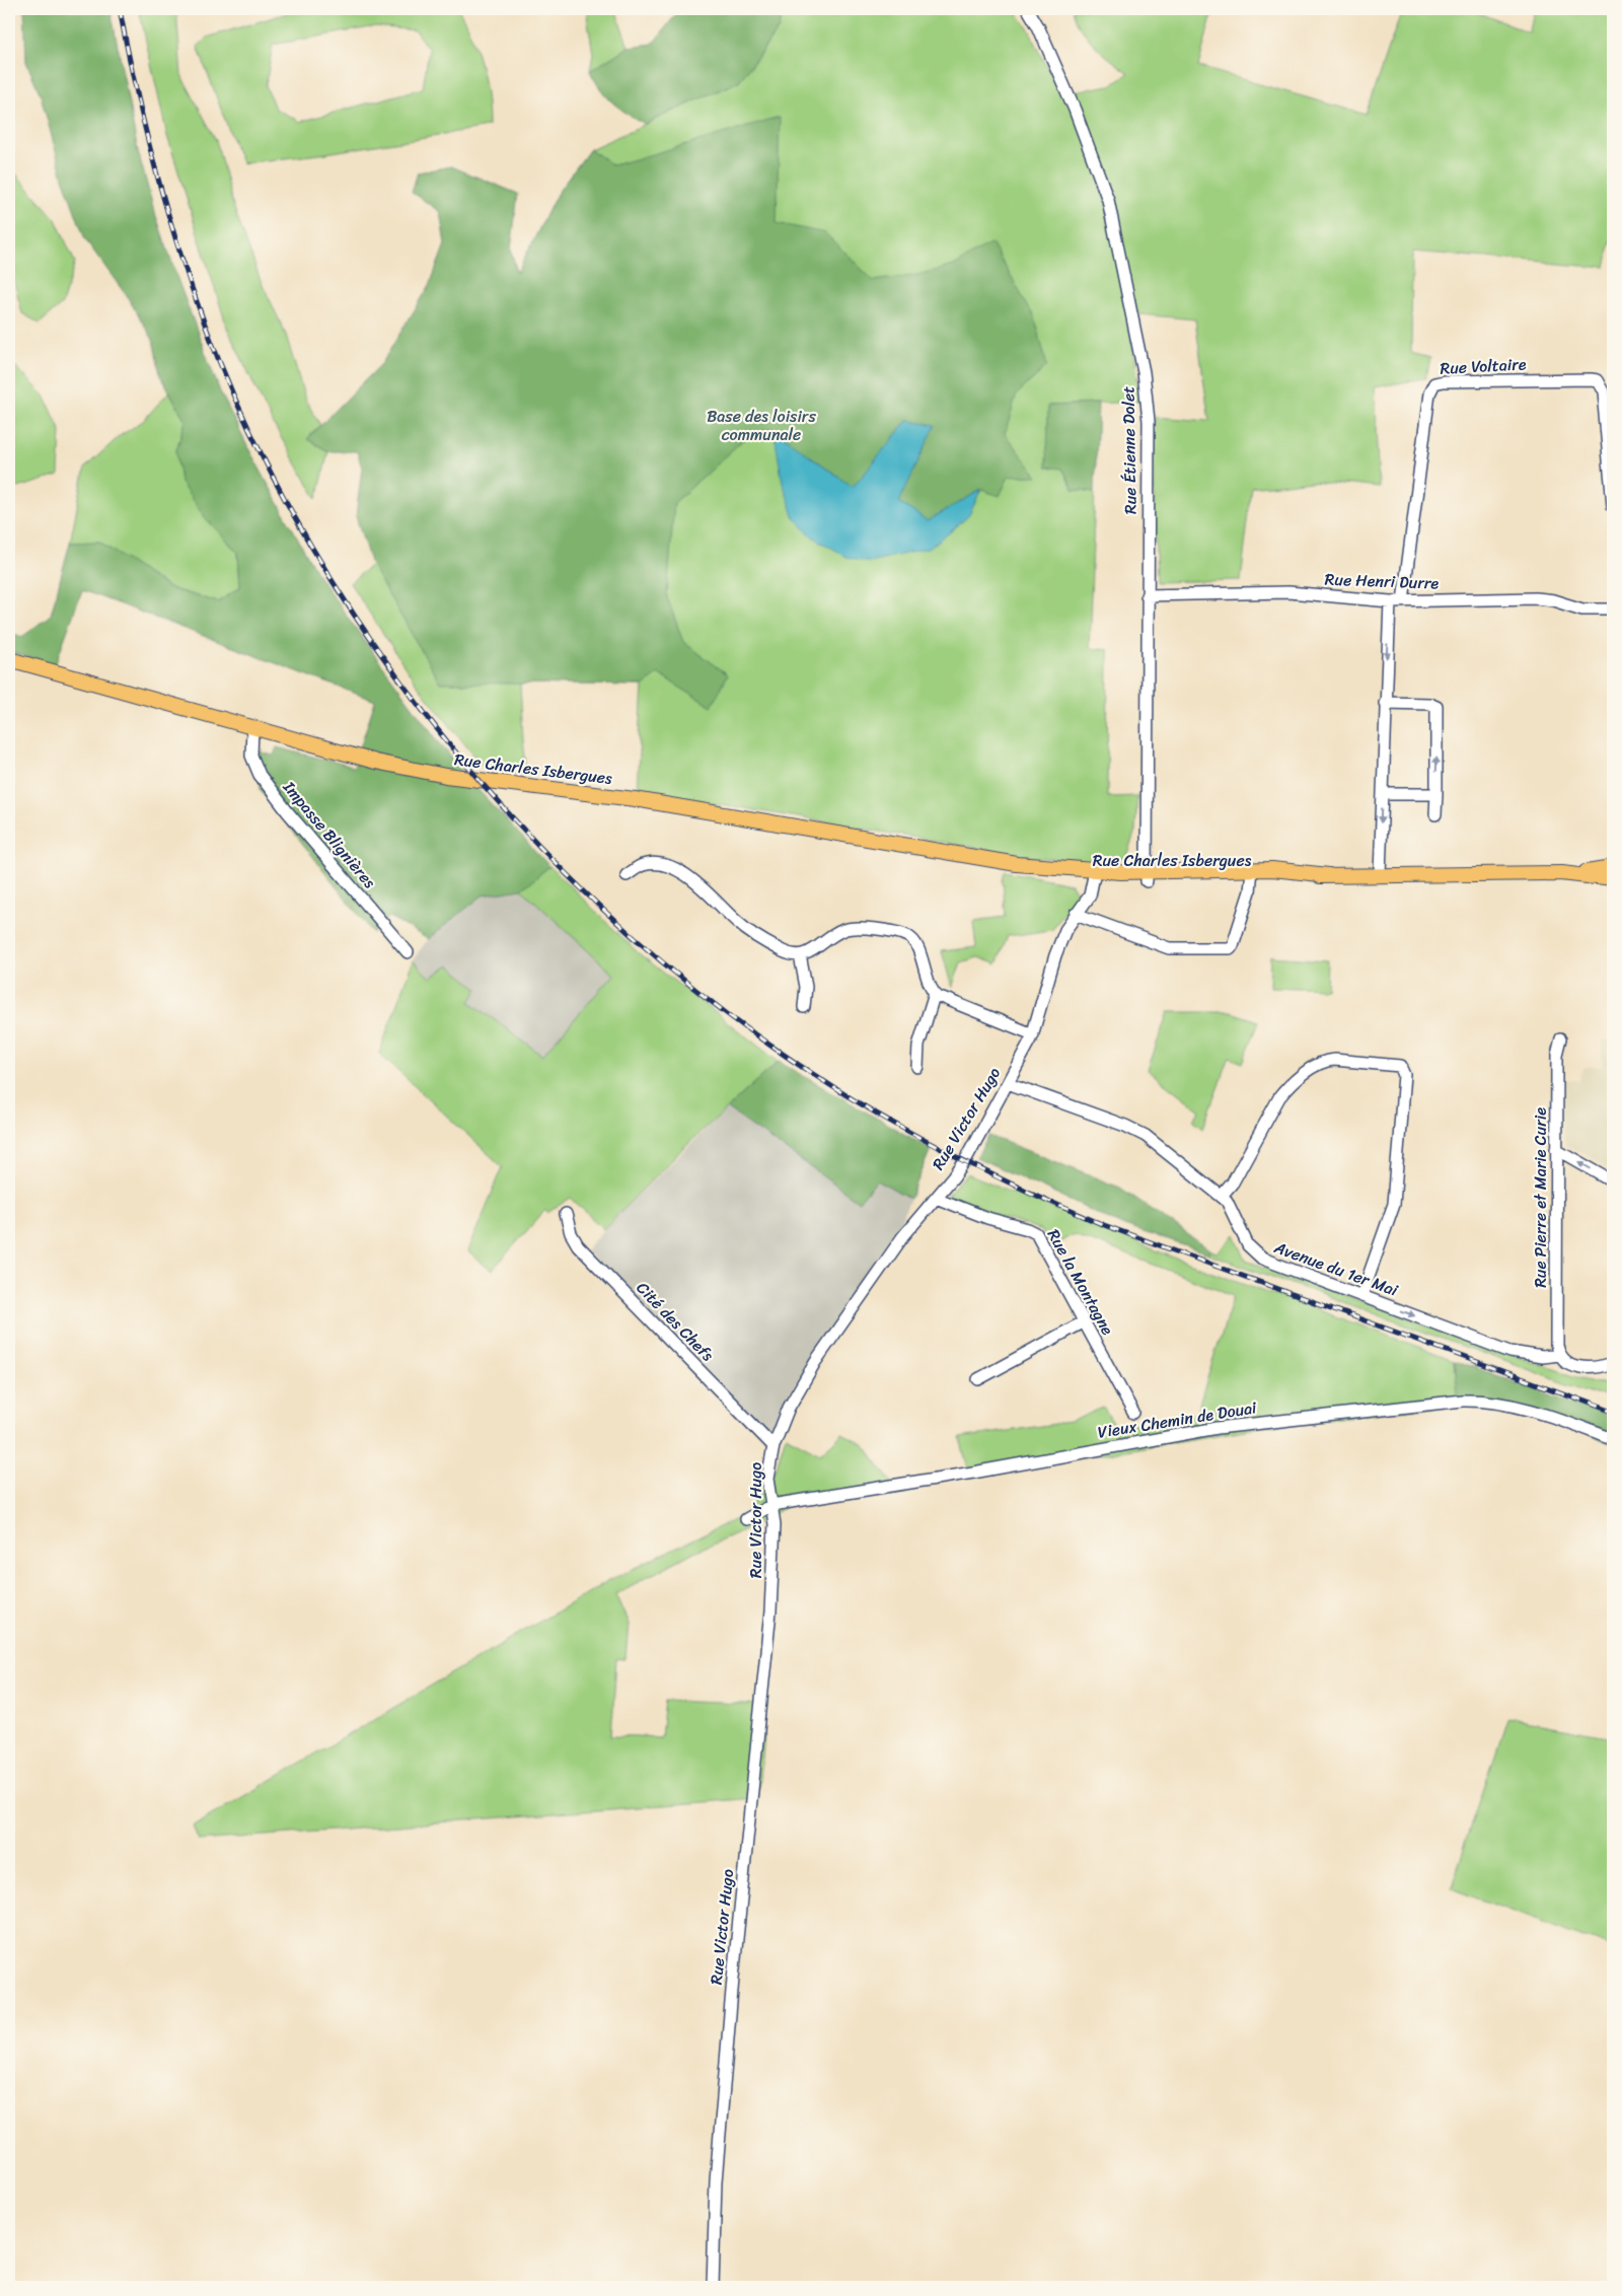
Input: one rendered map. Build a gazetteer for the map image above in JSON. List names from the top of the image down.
{
  "streets": {
    "main road": ["Rue Charles Isbergues"],
    "street": [
      "Rue Voltaire",
      "Rue Étienne Dolet",
      "Rue Henri Durre",
      "Impasse Blignières",
      "Rue Victor Hugo",
      "Rue Pierre et Marie Curie",
      "Avenue du 1er Mai",
      "Rue la Montagne",
      "Cité des Chefs",
      "Vieux Chemin de Douai"
    ]
  },
  "crossings": [
    ["Rue Voltaire", "Rue Henri Durre"],
    ["Rue Étienne Dolet", "Rue Henri Durre"],
    ["Rue Étienne Dolet", "Rue Charles Isbergues"],
    ["Rue Charles Isbergues", "Impasse Blignières"],
    ["Rue Charles Isbergues", "Rue Victor Hugo"],
    ["Rue Victor Hugo", "Avenue du 1er Mai"],
    ["Rue Victor Hugo", "Rue la Montagne"],
    ["Rue Victor Hugo", "Cité des Chefs"],
    ["Rue Victor Hugo", "Vieux Chemin de Douai"],
    ["Rue Pierre et Marie Curie", "Avenue du 1er Mai"]
  ],
  "parks": ["Base des loisirs communale"]
}
